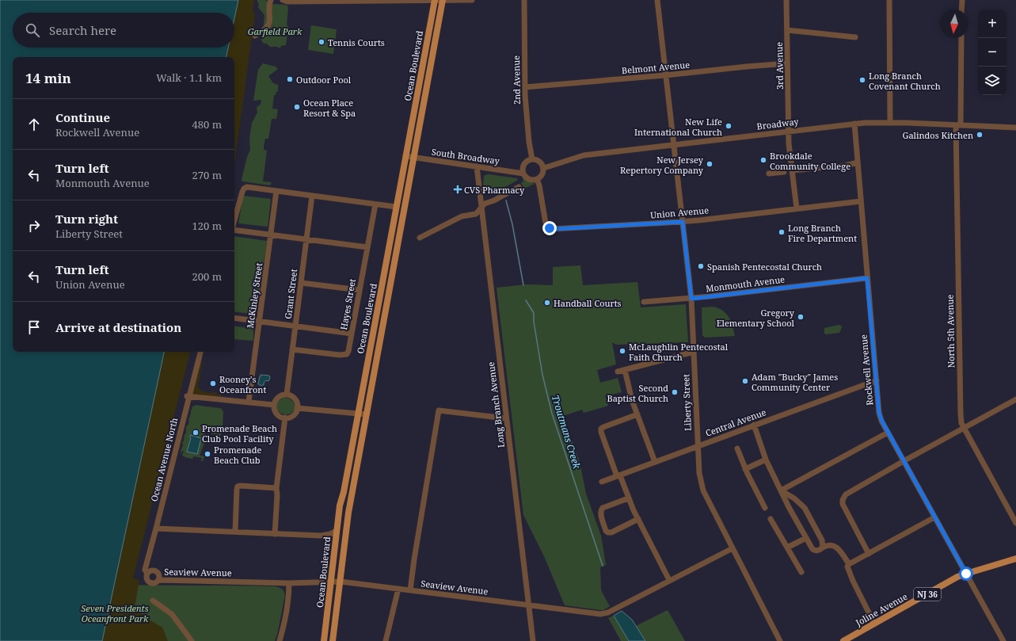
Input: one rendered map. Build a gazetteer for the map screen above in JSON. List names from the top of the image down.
{
  "streets": {
    "main road": ["Ocean Boulevard", "NJ 36", "Joline Avenue"],
    "street": [
      "3rd Avenue",
      "Belmont Avenue",
      "2nd Avenue",
      "Broadway",
      "South Broadway",
      "Union Avenue",
      "Monmouth Avenue",
      "Grant Street",
      "McKinley Street",
      "Hayes Street",
      "North 5th Avenue",
      "Rockwell Avenue",
      "Liberty Street",
      "Long Branch Avenue",
      "Central Avenue",
      "Ocean Avenue North",
      "Seaview Avenue"
    ]
  },
  "crossings": [
    ["Ocean Boulevard", "South Broadway"],
    ["Ocean Boulevard", "Seaview Avenue"],
    ["3rd Avenue", "Belmont Avenue"],
    ["3rd Avenue", "Broadway"],
    ["3rd Avenue", "Union Avenue"],
    ["Belmont Avenue", "2nd Avenue"],
    ["Belmont Avenue", "Liberty Street"],
    ["2nd Avenue", "Broadway"],
    ["2nd Avenue", "South Broadway"],
    ["2nd Avenue", "Union Avenue"],
    ["Broadway", "South Broadway"],
    ["Broadway", "Union Avenue"],
    ["Broadway", "North 5th Avenue"],
    ["Broadway", "Rockwell Avenue"],
    ["Broadway", "Liberty Street"],
    ["South Broadway", "Union Avenue"],
    ["South Broadway", "Long Branch Avenue"],
    ["Union Avenue", "Rockwell Avenue"],
    ["Union Avenue", "Liberty Street"],
    ["Monmouth Avenue", "Rockwell Avenue"],
    ["Monmouth Avenue", "Liberty Street"],
    ["Grant Street", "Hayes Street"],
    ["Rockwell Avenue", "Central Avenue"],
    ["Rockwell Avenue", "Joline Avenue"],
    ["Liberty Street", "Central Avenue"],
    ["Liberty Street", "Seaview Avenue"],
    ["Long Branch Avenue", "Seaview Avenue"],
    ["Ocean Avenue North", "Seaview Avenue"]
  ],
  "water": ["Troutmans Creek"],
  "parks": ["Garfield Park", "Seven Presidents Oceanfront Park"],
  "places": {
    "other": [
      "Tennis Courts",
      "Outdoor Pool",
      "Long Branch Covenant Church",
      "Ocean Place Resort & Spa",
      "New Life International Church",
      "Galindos Kitchen",
      "Brookdale Community College",
      "New Jersey Repertory Company",
      "Long Branch Fire Department",
      "Spanish Pentecostal Church",
      "Handball Courts",
      "Gregory Elementary School",
      "McLaughlin Pentecostal Faith Church",
      "Adam \"Bucky\" James Community Center",
      "Rooney's Oceanfront",
      "Second Baptist Church",
      "Promenade Beach Club Pool Facility",
      "Promenade Beach Club"
    ],
    "health": ["CVS Pharmacy"]
  },
  "north": "bottom",
  "page": {
    "map_buttons": ["+", "−"],
    "search": "Search here",
    "heading": ["14 min", "Walk · 1.1 km"],
    "list": [
      ["Continue", "Rockwell Avenue", "480 m"],
      ["Turn left", "Monmouth Avenue", "270 m"],
      ["Turn right", "Liberty Street", "120 m"],
      ["Turn left", "Union Avenue", "200 m"],
      "Arrive at destination"
    ]
  }
}
